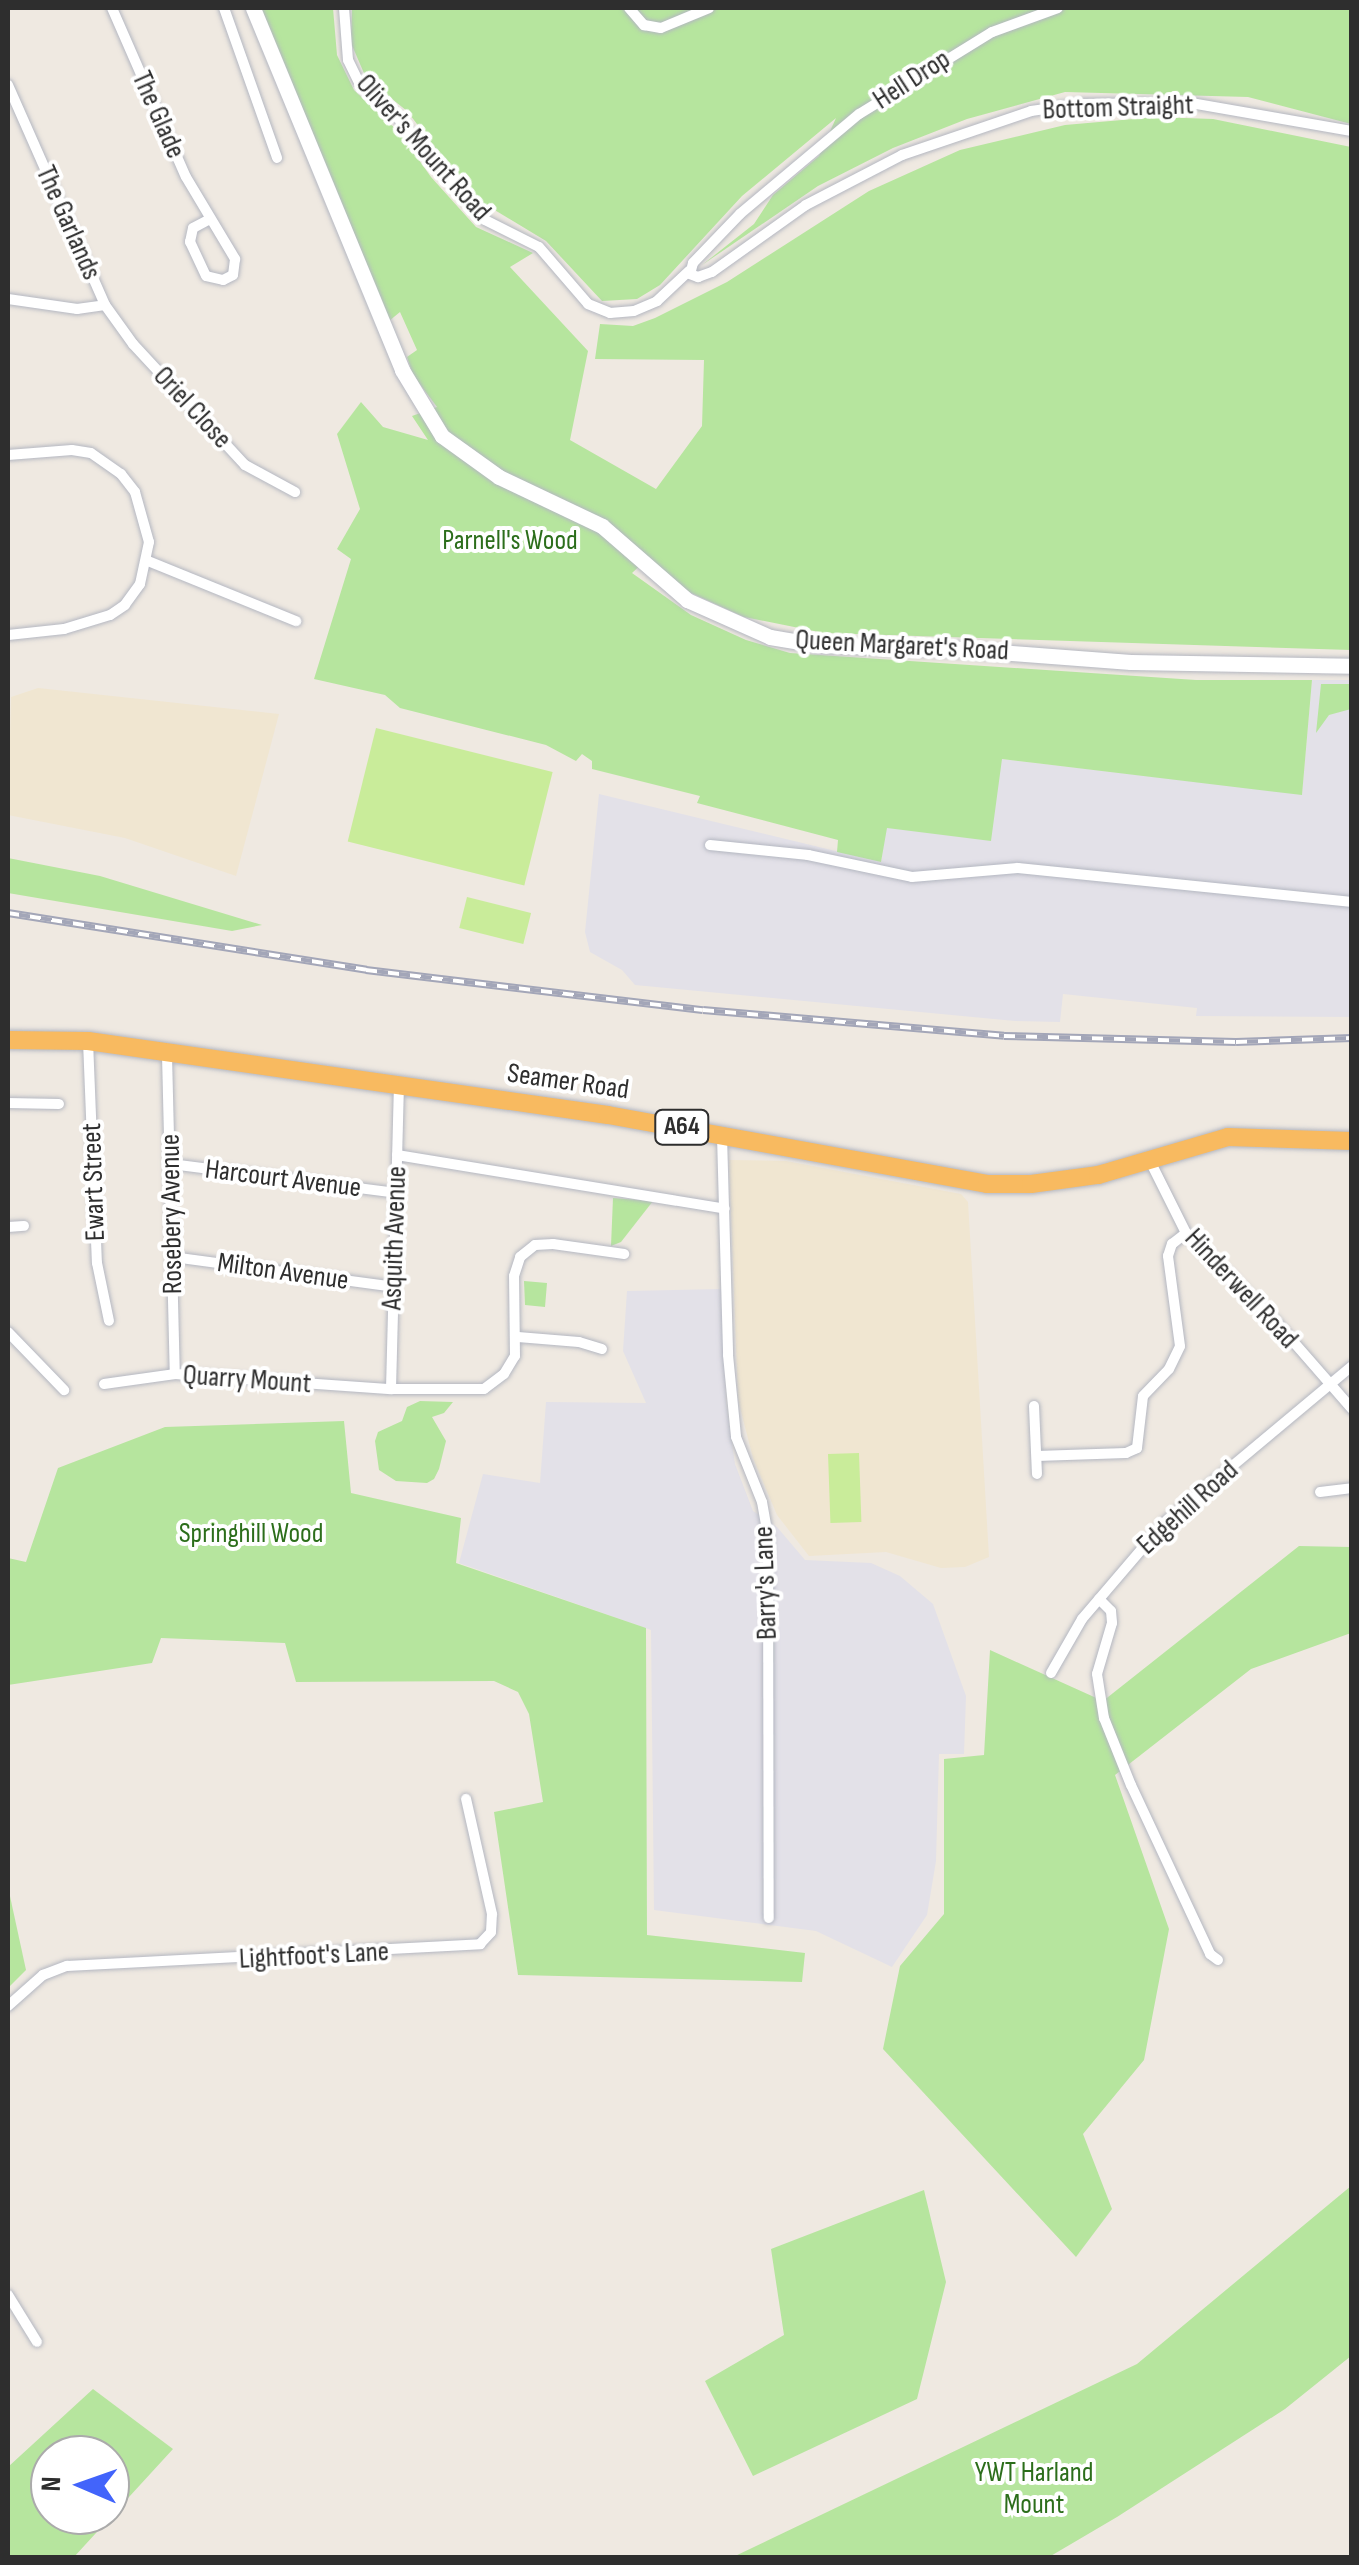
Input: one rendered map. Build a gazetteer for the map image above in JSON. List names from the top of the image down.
{
  "streets": {
    "highway": ["Seamer Road", "A64"],
    "main road": ["Queen Margaret's Road"],
    "street": [
      "Hell Drop",
      "Bottom Straight",
      "The Glade",
      "Oliver's Mount Road",
      "The Garlands",
      "Oriel Close",
      "Harcourt Avenue",
      "Ewart Street",
      "Rosebery Avenue",
      "Asquith Avenue",
      "Milton Avenue",
      "Hinderwell Road",
      "Quarry Mount",
      "Edgehill Road",
      "Barry's Lane",
      "Lightfoot's Lane"
    ]
  },
  "crossings": [
    ["Hell Drop", "Oliver's Mount Road"],
    ["Bottom Straight", "Oliver's Mount Road"],
    ["The Garlands", "Oriel Close"],
    ["Seamer Road", "Ewart Street"],
    ["Seamer Road", "Rosebery Avenue"],
    ["Seamer Road", "Asquith Avenue"],
    ["Seamer Road", "Hinderwell Road"],
    ["Seamer Road", "Barry's Lane"],
    ["Harcourt Avenue", "Rosebery Avenue"],
    ["Harcourt Avenue", "Asquith Avenue"],
    ["Rosebery Avenue", "Milton Avenue"],
    ["Rosebery Avenue", "Quarry Mount"],
    ["Asquith Avenue", "Milton Avenue"],
    ["Asquith Avenue", "Quarry Mount"],
    ["Hinderwell Road", "Edgehill Road"]
  ],
  "parks": ["Parnell's Wood", "Springhill Wood", "YWT Harland Mount"],
  "north": "left"
}
